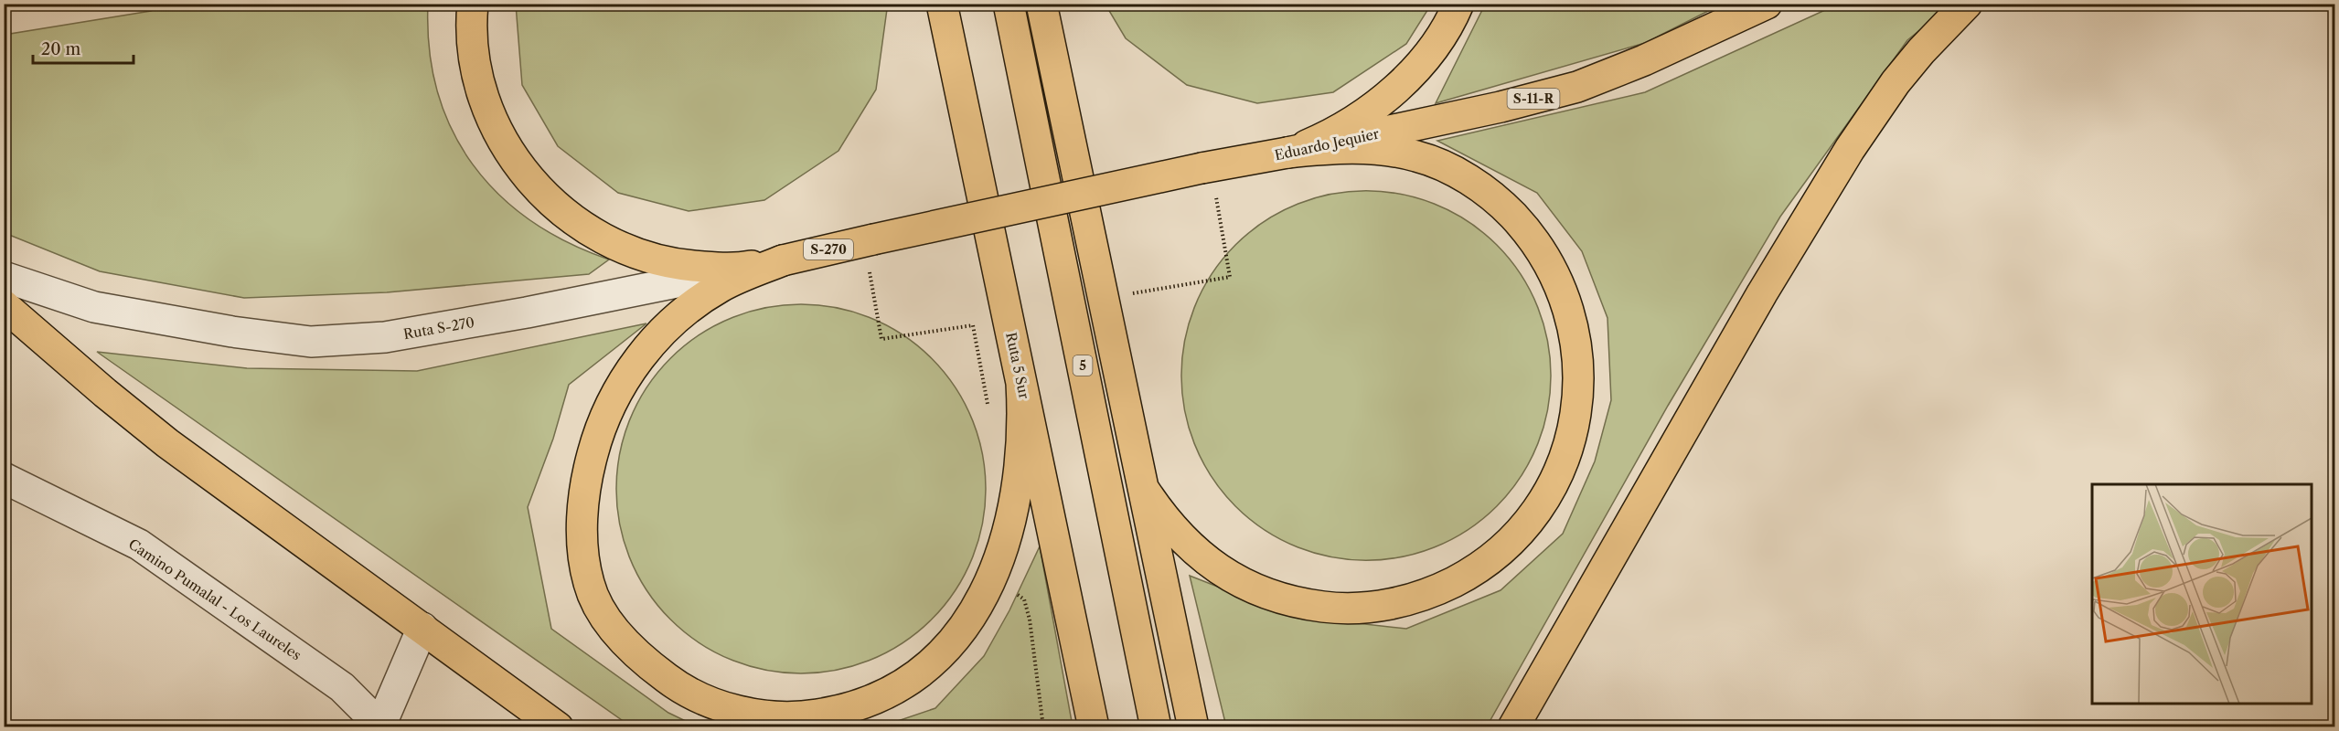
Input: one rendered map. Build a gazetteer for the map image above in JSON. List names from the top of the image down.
{
  "streets": {
    "highway": [
      "S-11-R",
      "Eduardo Jequier",
      "S-270",
      "Ruta S-270",
      "Ruta 5 Sur",
      "5"
    ],
    "street": ["Camino Pumalal - Los Laureles"]
  },
  "crossings": [
    ["Eduardo Jequier", "Ruta S-270"]
  ],
  "scale_bar": "20 m"
}
